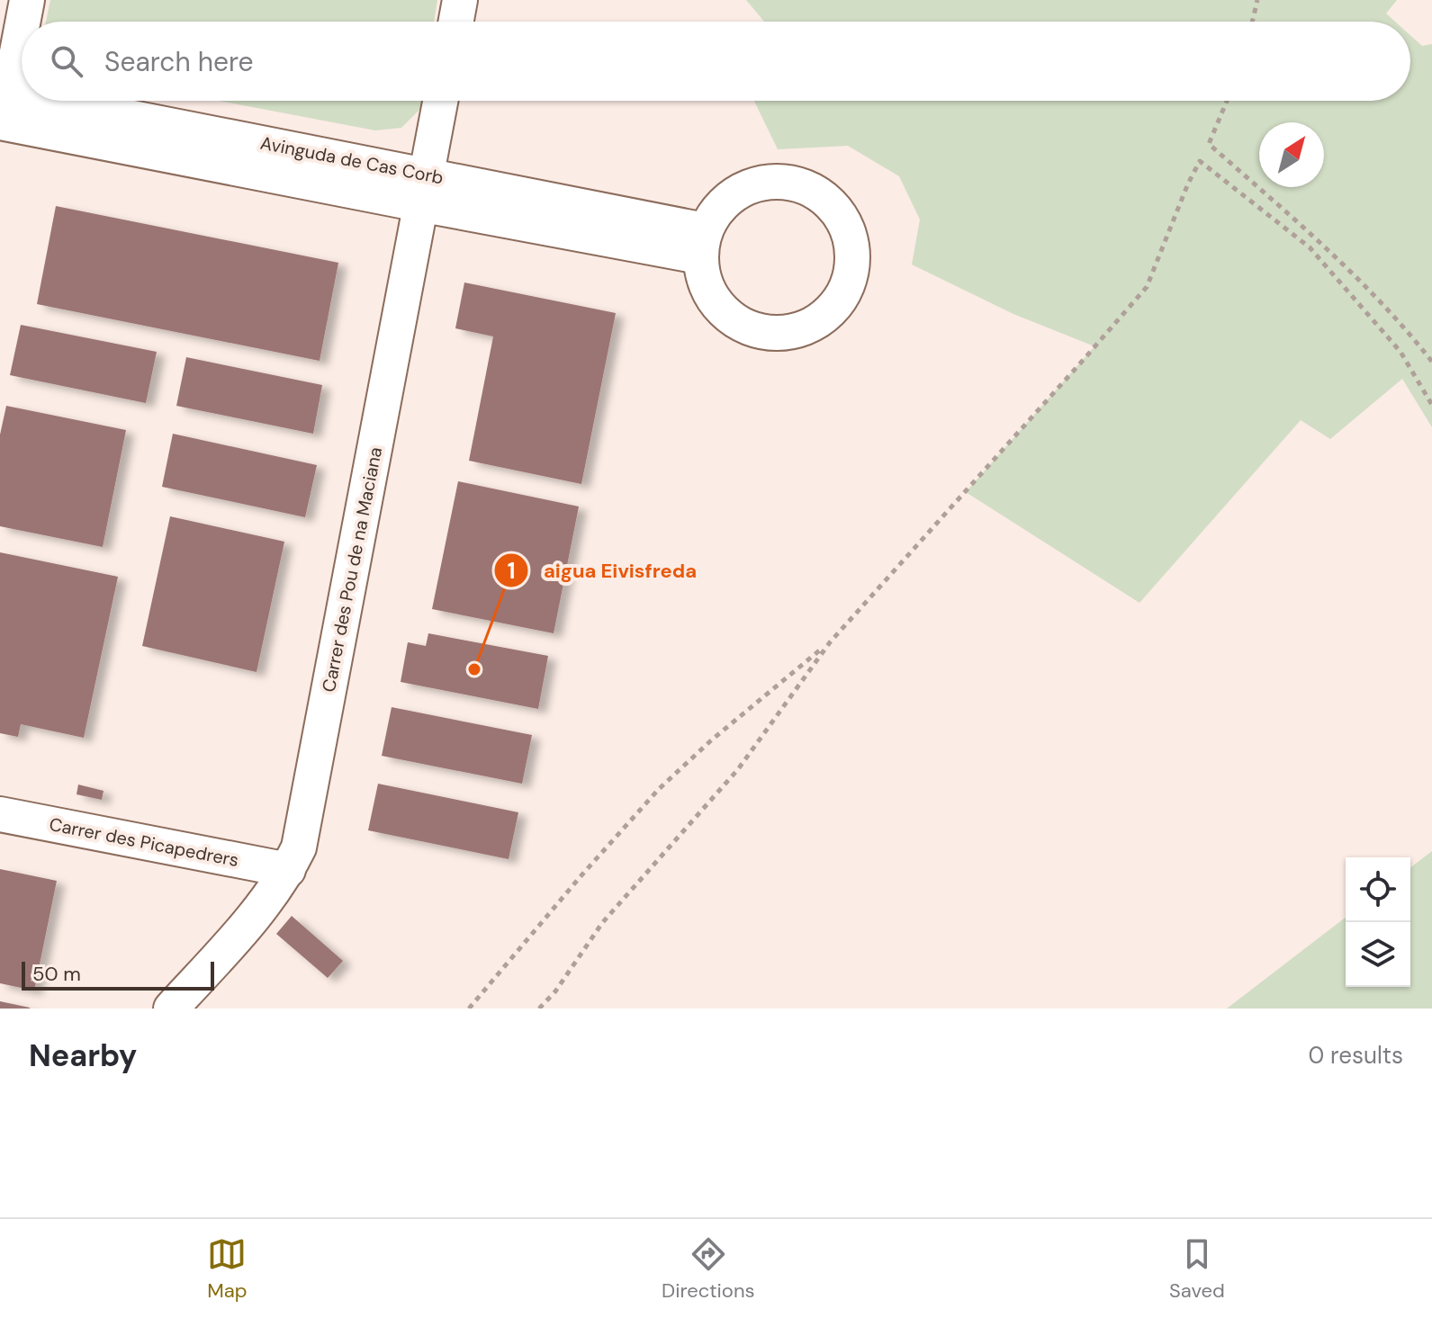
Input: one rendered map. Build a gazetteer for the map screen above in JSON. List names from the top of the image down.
{
  "streets": {
    "street": ["Avinguda de Cas Corb", "Carrer des Pou de na Maciana", "Carrer des Picapedrers"]
  },
  "crossings": [
    ["Avinguda de Cas Corb", "Carrer des Pou de na Maciana"],
    ["Carrer des Pou de na Maciana", "Carrer des Picapedrers"]
  ],
  "places": ["aigua Eivisfreda"],
  "scale_bar": "50 m",
  "north": "top right",
  "page": {
    "search": "Search here",
    "scale": "50 m",
    "heading": ["Nearby", "0 results"],
    "nav": ["Map", "Directions", "Saved"]
  }
}
